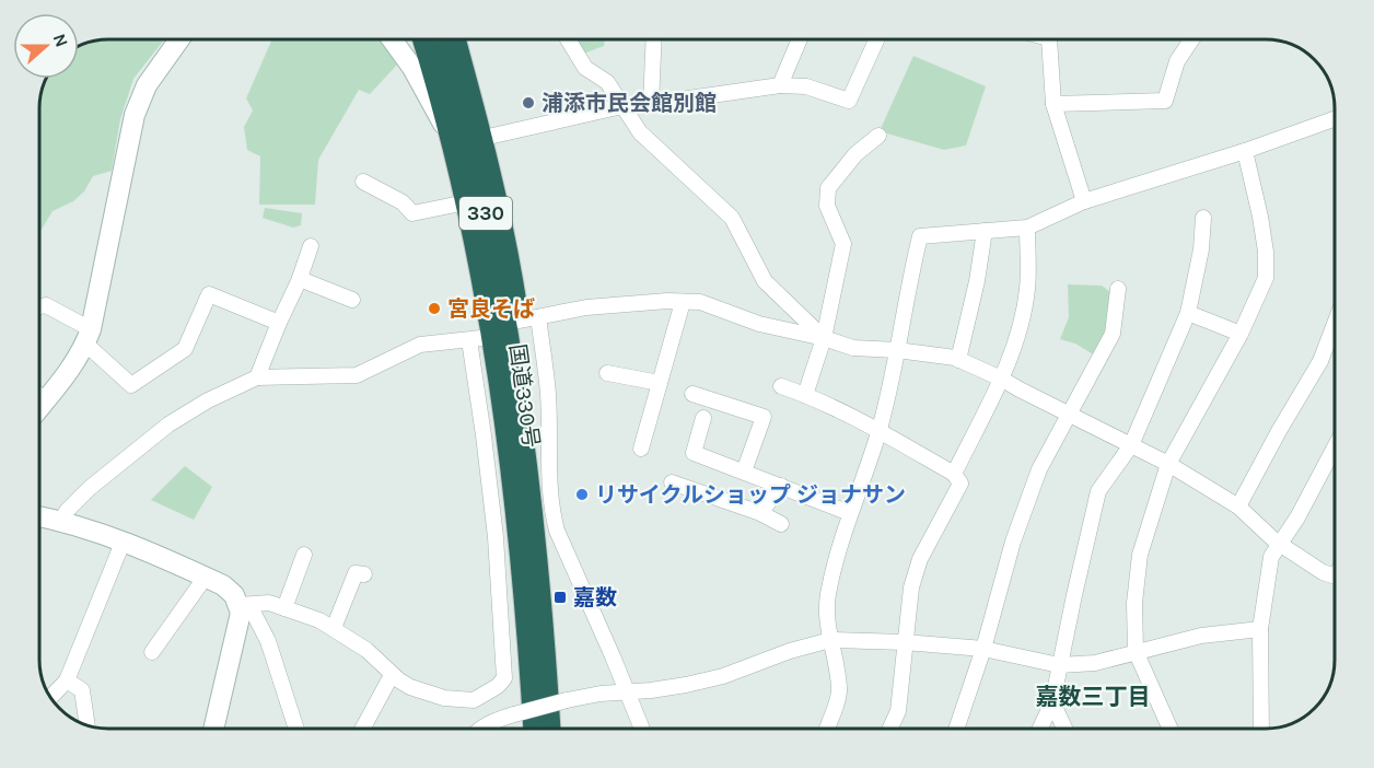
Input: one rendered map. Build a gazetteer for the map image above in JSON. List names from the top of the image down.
{
  "streets": {
    "highway": ["330", "国道330号"]
  },
  "districts": ["嘉数三丁目"],
  "places": {
    "other": ["浦添市民会館別館", "宮良そば", "リサイクルショップ ジョナサン"],
    "transit": ["嘉数"]
  },
  "north": "right"
}
